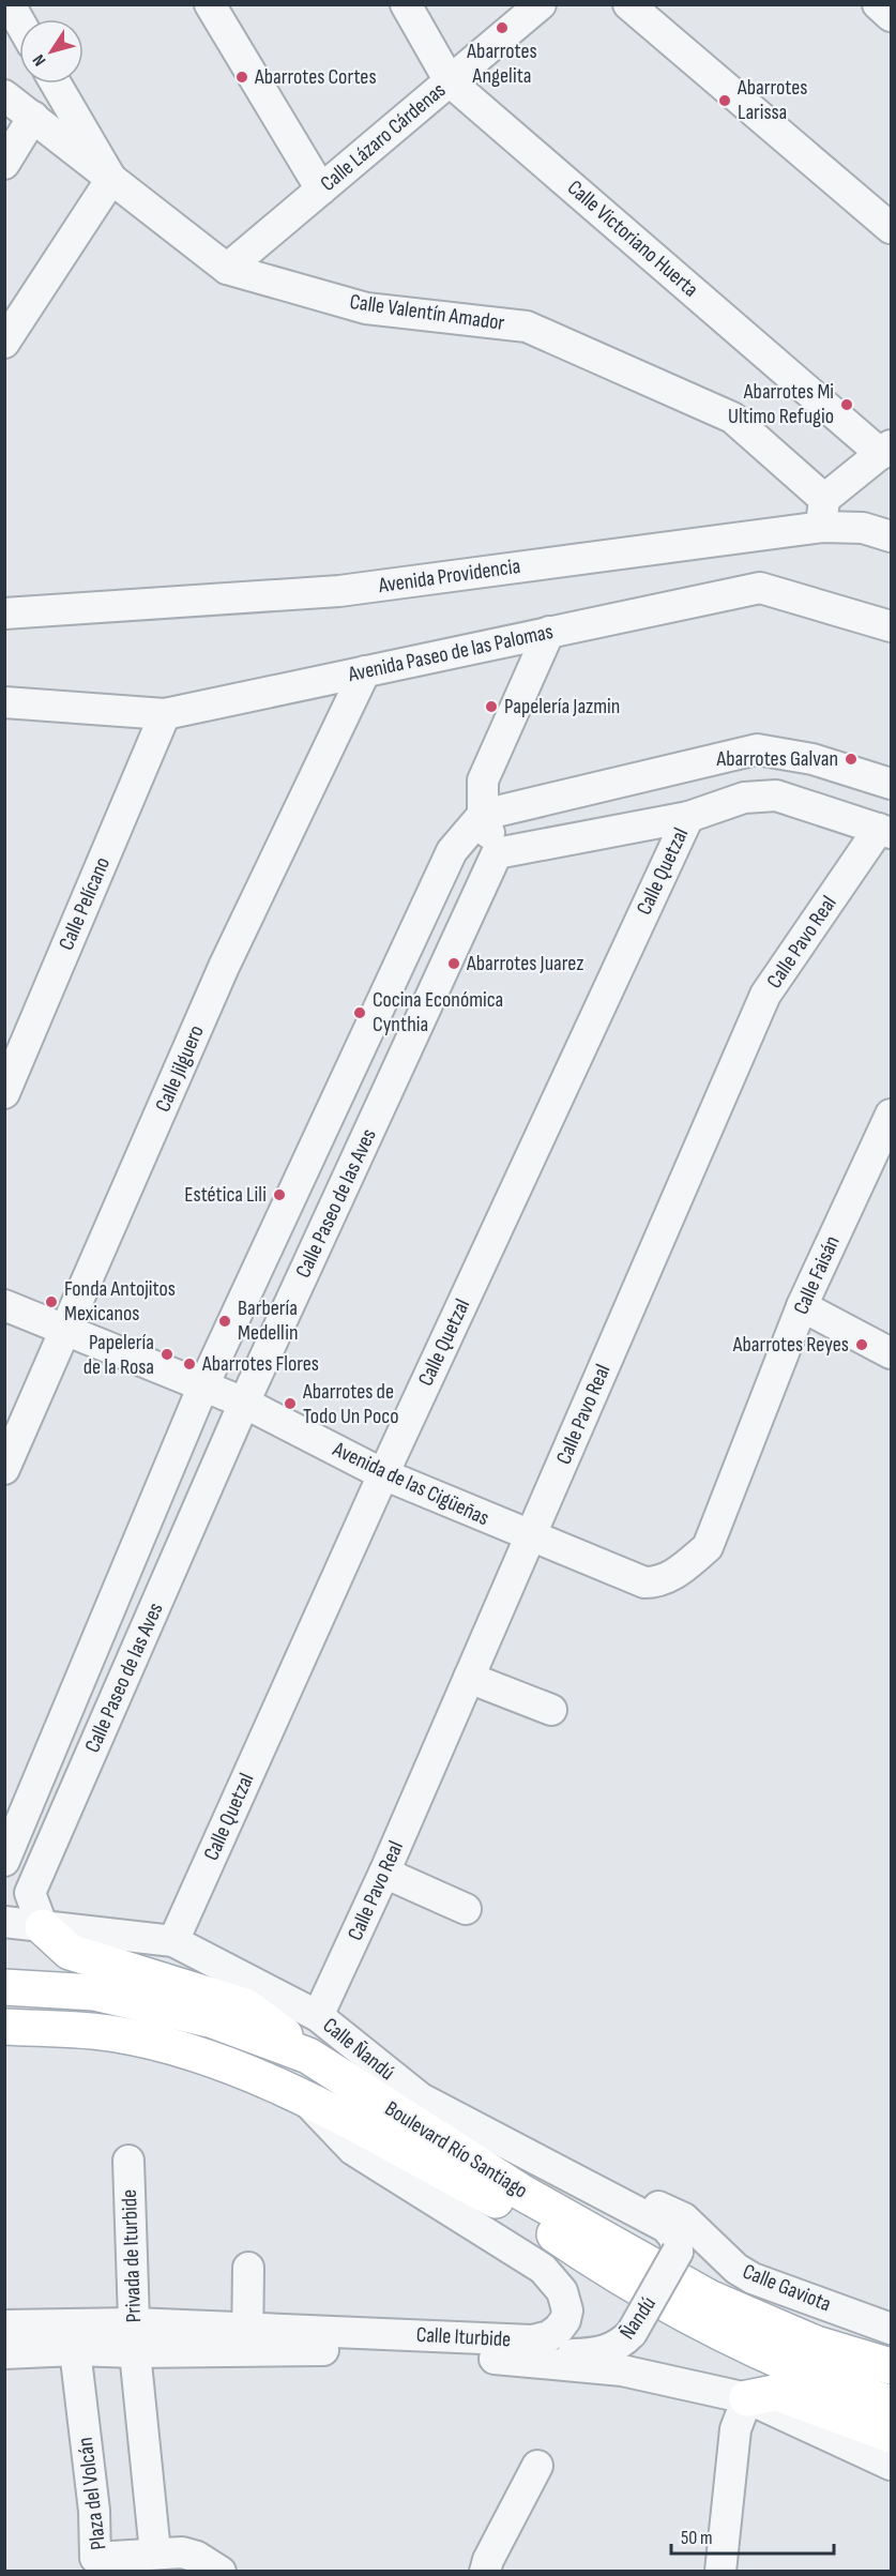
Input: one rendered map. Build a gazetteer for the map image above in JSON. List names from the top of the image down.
{
  "streets": {
    "main road": ["Boulevard Río Santiago"],
    "street": [
      "Calle Lázaro Cárdenas",
      "Calle Victoriano Huerta",
      "Calle Valentín Amador",
      "Avenida Providencia",
      "Avenida Paseo de las Palomas",
      "Calle Quetzal",
      "Calle Pelícano",
      "Calle Pavo Real",
      "Calle Jilguero",
      "Calle Paseo de las Aves",
      "Calle Faisán",
      "Avenida de las Cigüeñas",
      "Calle Ñandú",
      "Privada de Iturbide",
      "Calle Gaviota",
      "Ñandú",
      "Calle Iturbide",
      "Plaza del Volcán"
    ]
  },
  "crossings": [
    ["Calle Lázaro Cárdenas", "Calle Victoriano Huerta"],
    ["Calle Lázaro Cárdenas", "Calle Valentín Amador"],
    ["Calle Valentín Amador", "Avenida Providencia"],
    ["Avenida Paseo de las Palomas", "Calle Pelícano"],
    ["Avenida Paseo de las Palomas", "Calle Jilguero"],
    ["Calle Quetzal", "Avenida de las Cigüeñas"],
    ["Calle Quetzal", "Calle Ñandú"],
    ["Calle Pavo Real", "Avenida de las Cigüeñas"],
    ["Calle Pavo Real", "Calle Ñandú"],
    ["Calle Jilguero", "Avenida de las Cigüeñas"],
    ["Calle Paseo de las Aves", "Avenida de las Cigüeñas"],
    ["Calle Paseo de las Aves", "Calle Ñandú"],
    ["Calle Faisán", "Avenida de las Cigüeñas"],
    ["Calle Ñandú", "Calle Gaviota"],
    ["Calle Ñandú", "Ñandú"],
    ["Boulevard Río Santiago", "Calle Iturbide"],
    ["Privada de Iturbide", "Calle Iturbide"],
    ["Ñandú", "Calle Iturbide"],
    ["Calle Iturbide", "Plaza del Volcán"]
  ],
  "places": [
    "Abarrotes Angelita",
    "Abarrotes Cortes",
    "Abarrotes Larissa",
    "Abarrotes Mi Ultimo Refugio",
    "Papelería Jazmin",
    "Abarrotes Galvan",
    "Abarrotes Juarez",
    "Cocina Económica Cynthia",
    "Estética Lili",
    "Fonda Antojitos Mexicanos",
    "Barbería Medellin",
    "Abarrotes Reyes",
    "Papelería de la Rosa",
    "Abarrotes Flores",
    "Abarrotes de Todo Un Poco"
  ],
  "scale_bar": "50 m",
  "north": "bottom left"
}
